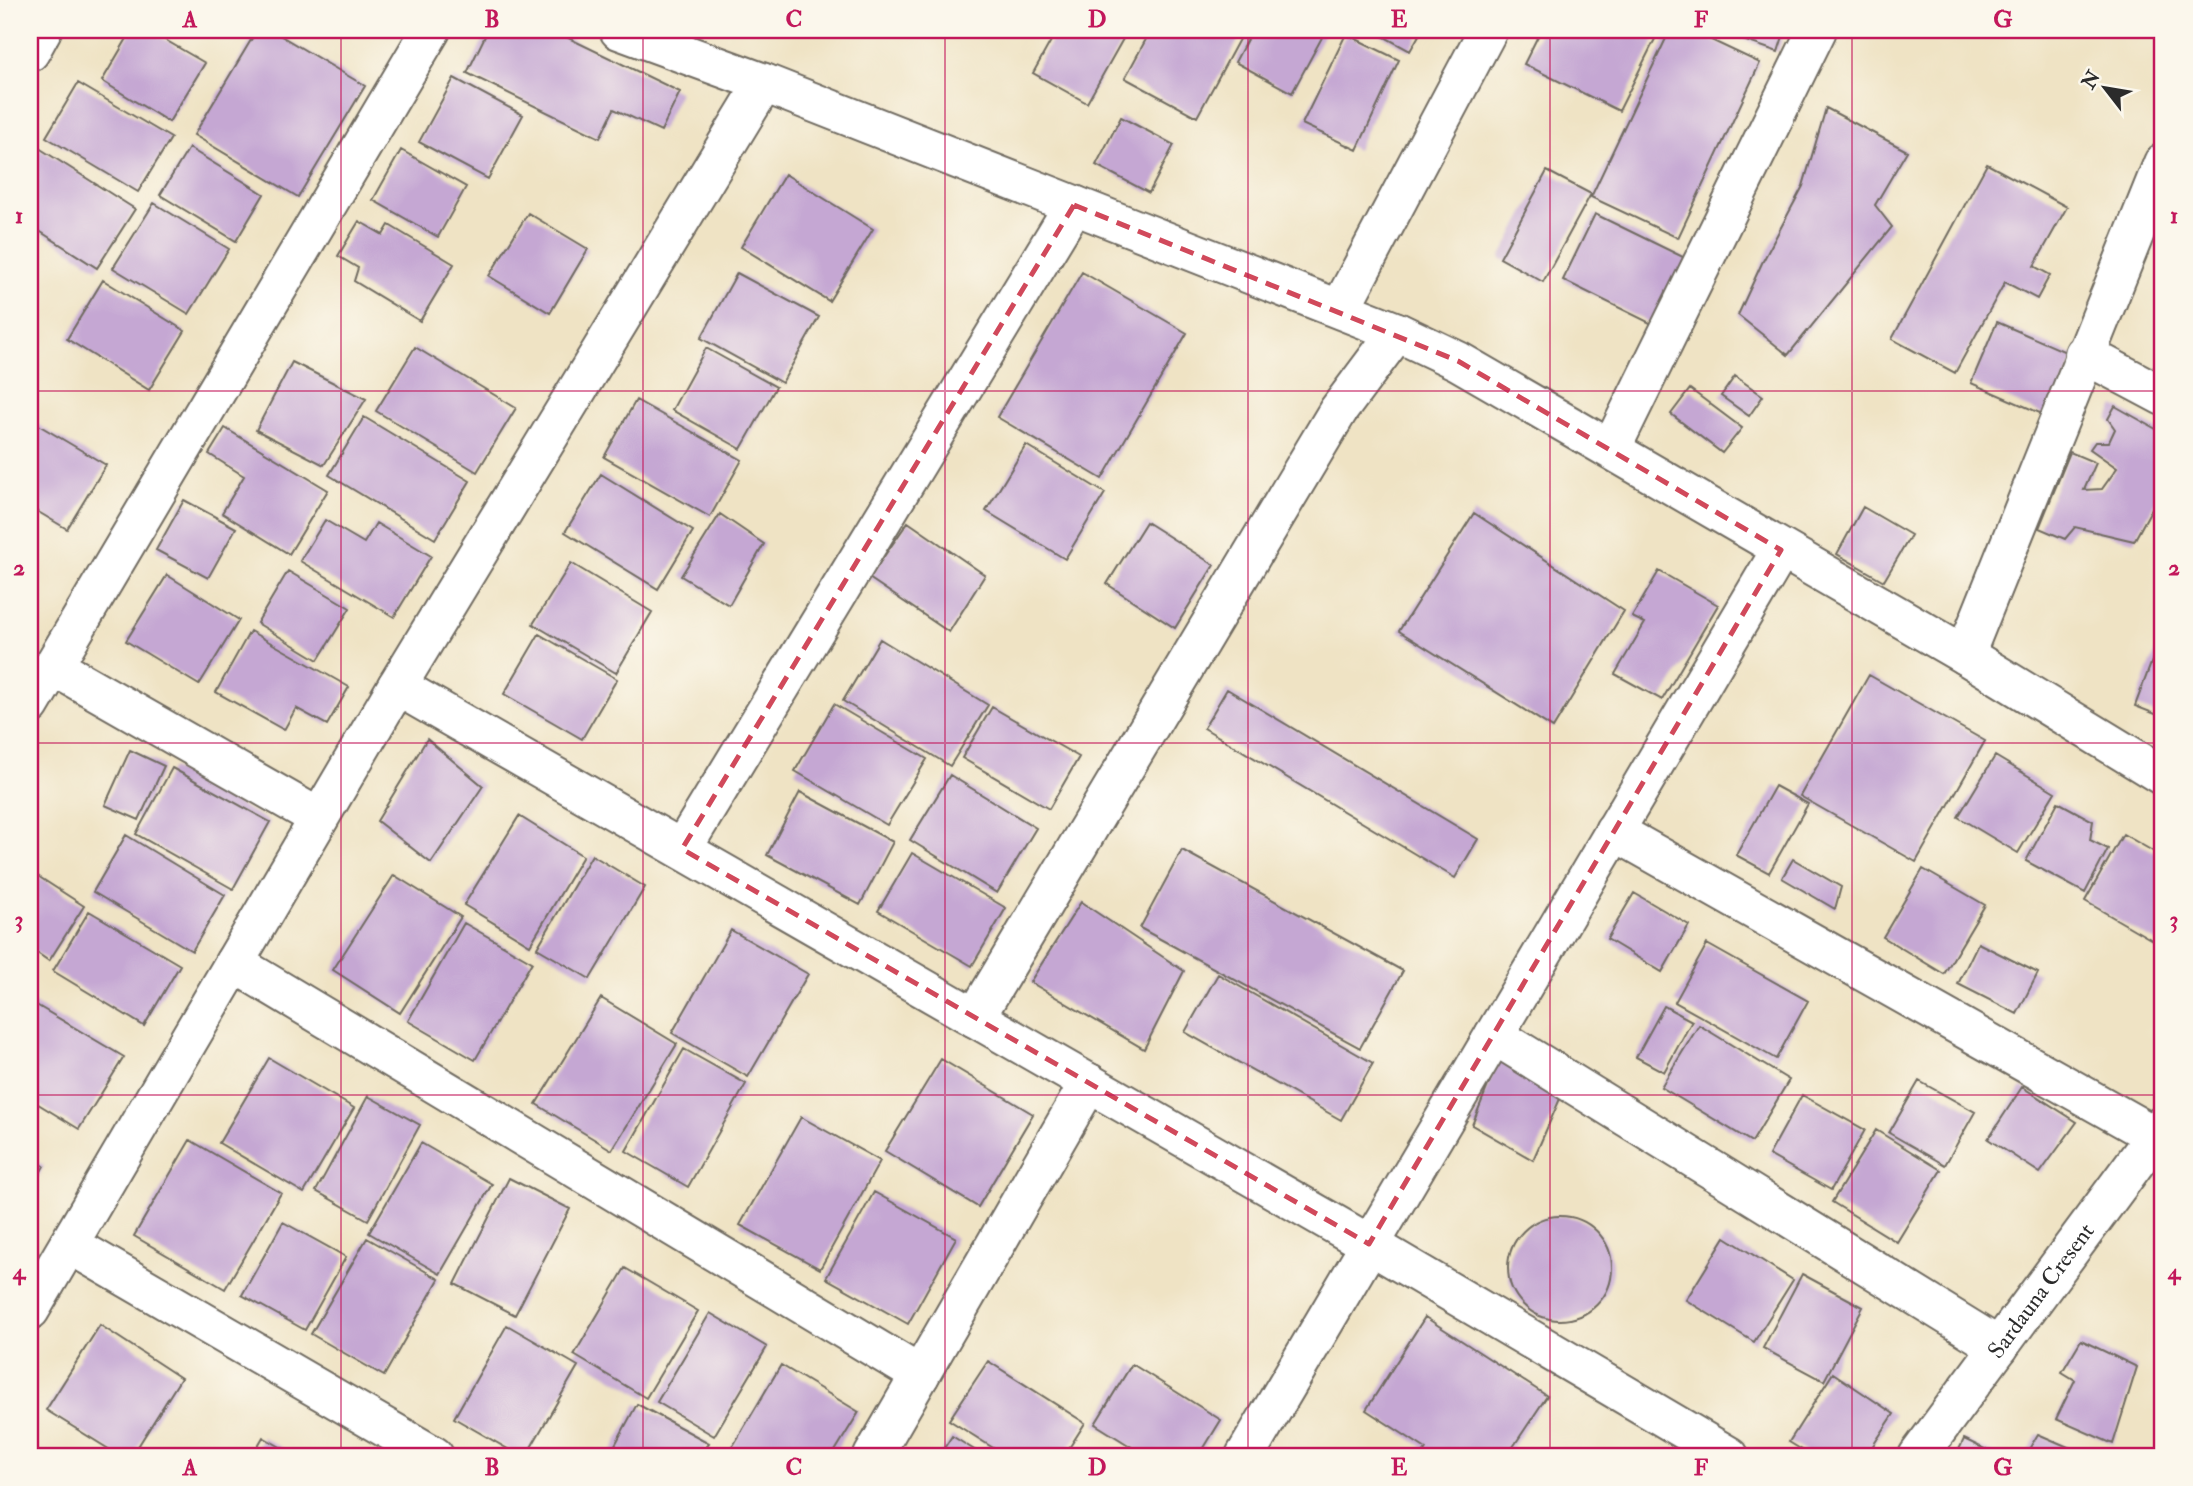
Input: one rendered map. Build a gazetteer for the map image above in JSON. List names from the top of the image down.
{
  "streets": {
    "street": ["Sardauna Cresent"]
  },
  "north": "top left",
  "grid": {
    "columns": [
      "A",
      "B",
      "C",
      "D",
      "E",
      "F",
      "G"
    ],
    "rows": [
      "1",
      "2",
      "3",
      "4"
    ]
  }
}
